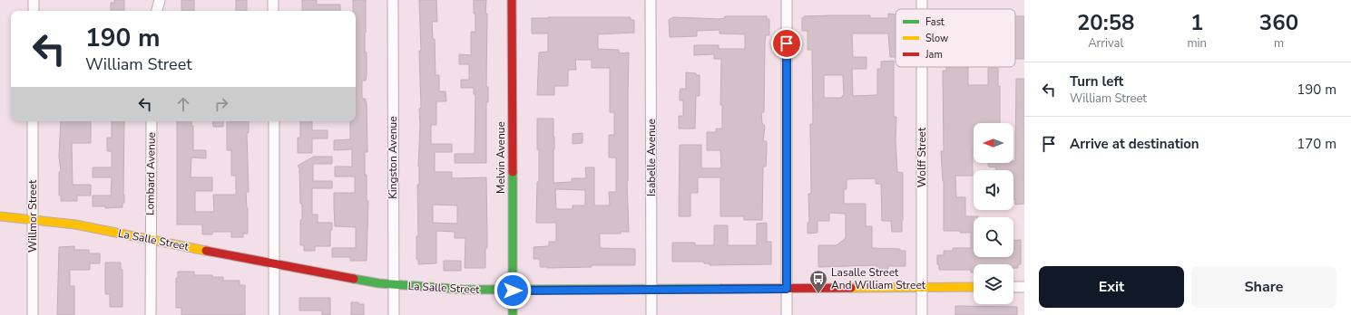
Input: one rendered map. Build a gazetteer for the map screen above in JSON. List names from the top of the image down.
{
  "streets": {
    "street": [
      "Kingston Avenue",
      "Melvin Avenue",
      "Isabelle Avenue",
      "Wolff Street",
      "Lombard Avenue",
      "Willmor Street",
      "La Salle Street"
    ]
  },
  "crossings": [
    ["Kingston Avenue", "La Salle Street"],
    ["Melvin Avenue", "La Salle Street"],
    ["Isabelle Avenue", "La Salle Street"],
    ["Wolff Street", "La Salle Street"],
    ["Lombard Avenue", "La Salle Street"],
    ["Willmor Street", "La Salle Street"]
  ],
  "places": {
    "bus stop": ["Lasalle Street And William Street"]
  },
  "legend": ["Fast", "Slow", "Jam"],
  "north": "left",
  "page": {
    "eta": [
      "20:58",
      "Arrival",
      "1",
      "min",
      "360",
      "m"
    ],
    "turn": ["190 m", "William Street"],
    "list": [
      {
        "name": "Turn left",
        "note": "William Street",
        "value": "190 m"
      },
      {
        "name": "Arrive at destination",
        "value": "170 m"
      }
    ],
    "buttons": ["Exit", "Share"]
  }
}
